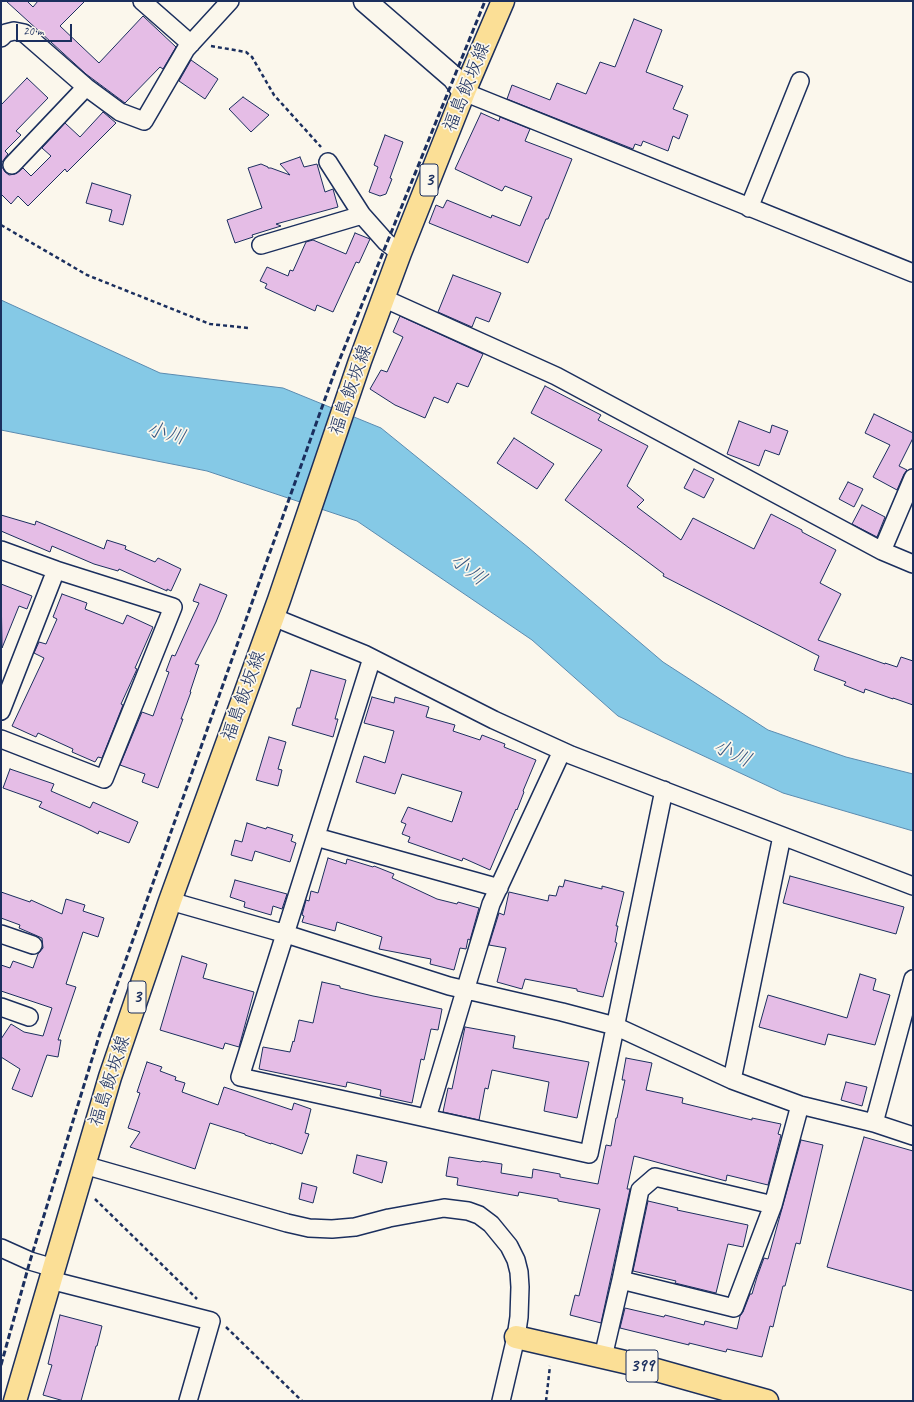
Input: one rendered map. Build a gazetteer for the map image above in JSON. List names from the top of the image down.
{
  "streets": {
    "main road": ["福島飯坂線", "3", "399"]
  },
  "water": ["小川"],
  "scale_bar": "20 m"
}
